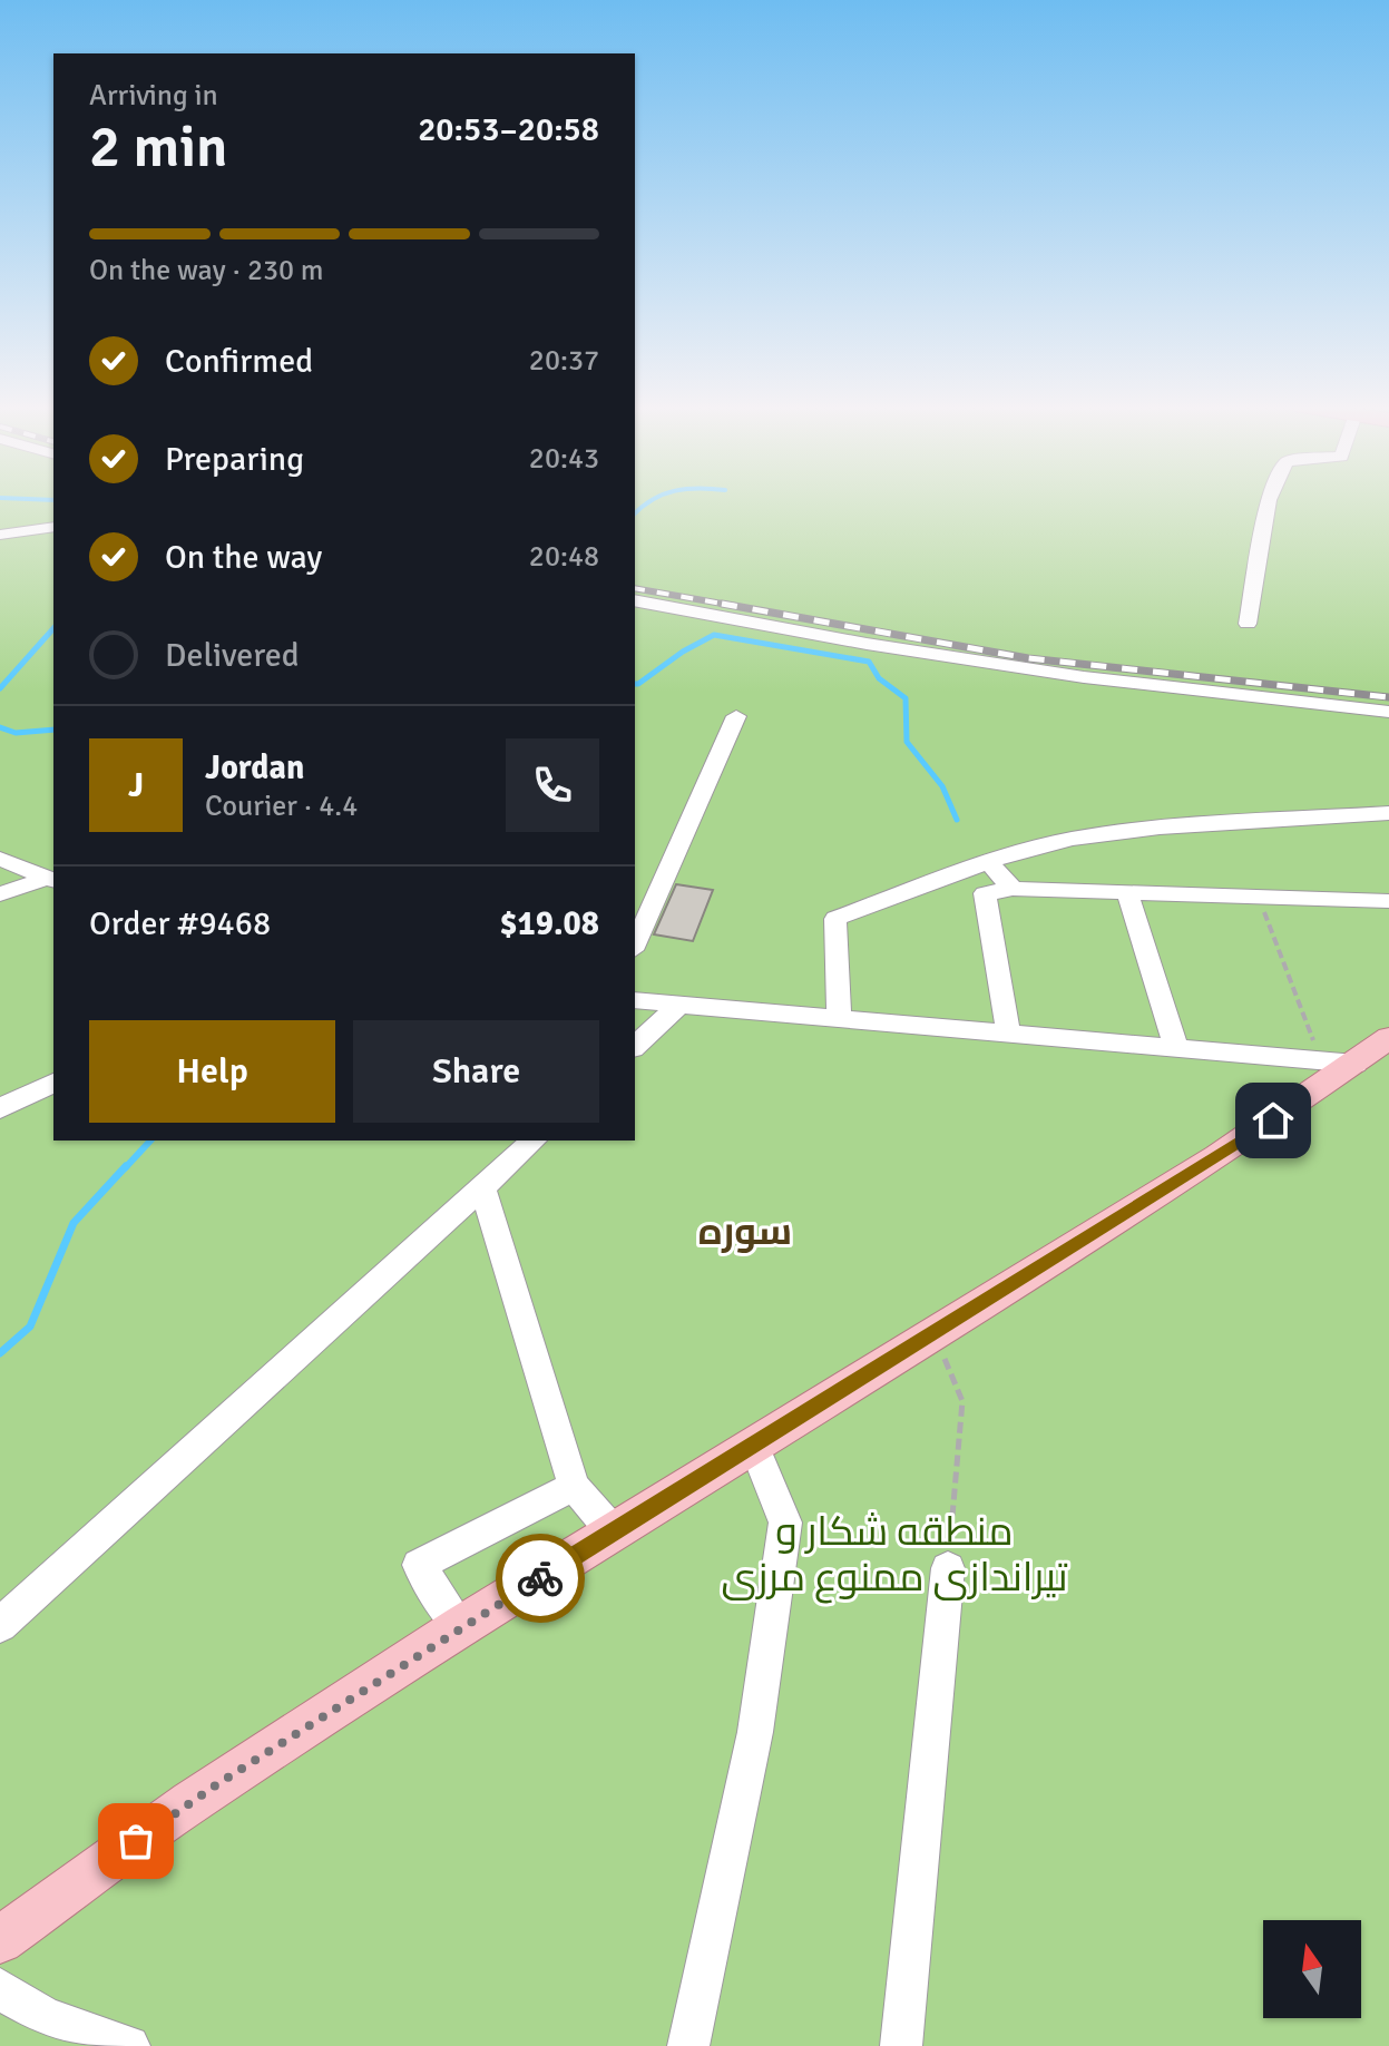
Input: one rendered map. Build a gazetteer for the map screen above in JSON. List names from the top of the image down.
{
  "districts": ["سوره"],
  "parks": ["منطقه شکار و تیراندازی ممنوع مرزی"],
  "north": "top",
  "page": {
    "heading": ["2 min", "Arriving in", "20:53–20:58"],
    "panel": [
      "Jordan",
      "Courier · 4.4",
      "Order #9468",
      "$19.08"
    ],
    "bar": "On the way · 230 m",
    "list": [
      ["Confirmed", "20:37"],
      ["Preparing", "20:43"],
      ["On the way", "20:48"],
      "Delivered"
    ],
    "round": "J",
    "buttons": ["Help", "Share"]
  }
}
